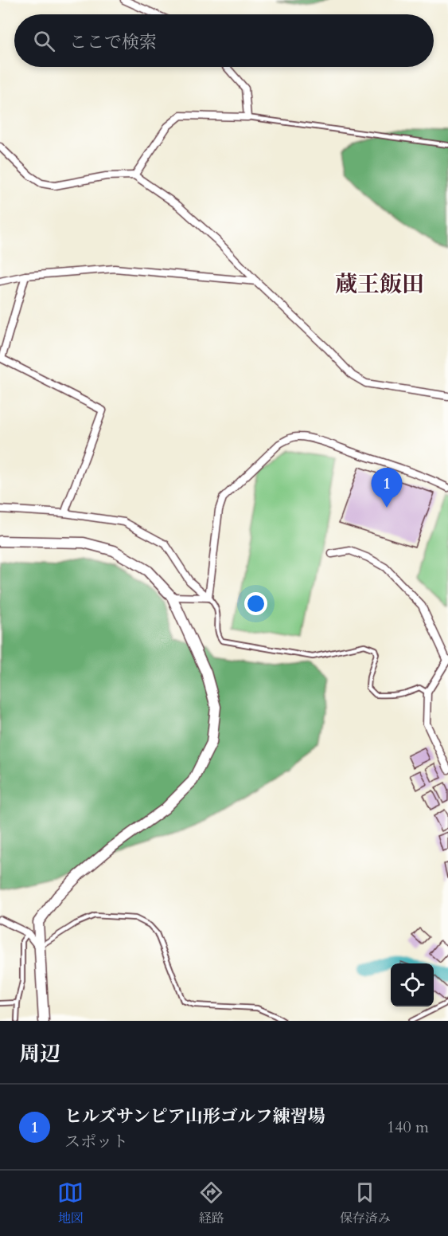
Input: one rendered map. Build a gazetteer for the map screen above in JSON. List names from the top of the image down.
{
  "districts": ["蔵王飯田"],
  "page": {
    "search": "ここで検索",
    "pins": "1",
    "heading": "周辺",
    "list": [
      {
        "mark": "1",
        "name": "ヒルズサンピア山形ゴルフ練習場",
        "note": "スポット",
        "value": "140 m"
      }
    ],
    "nav": ["地図", "経路", "保存済み"]
  }
}
